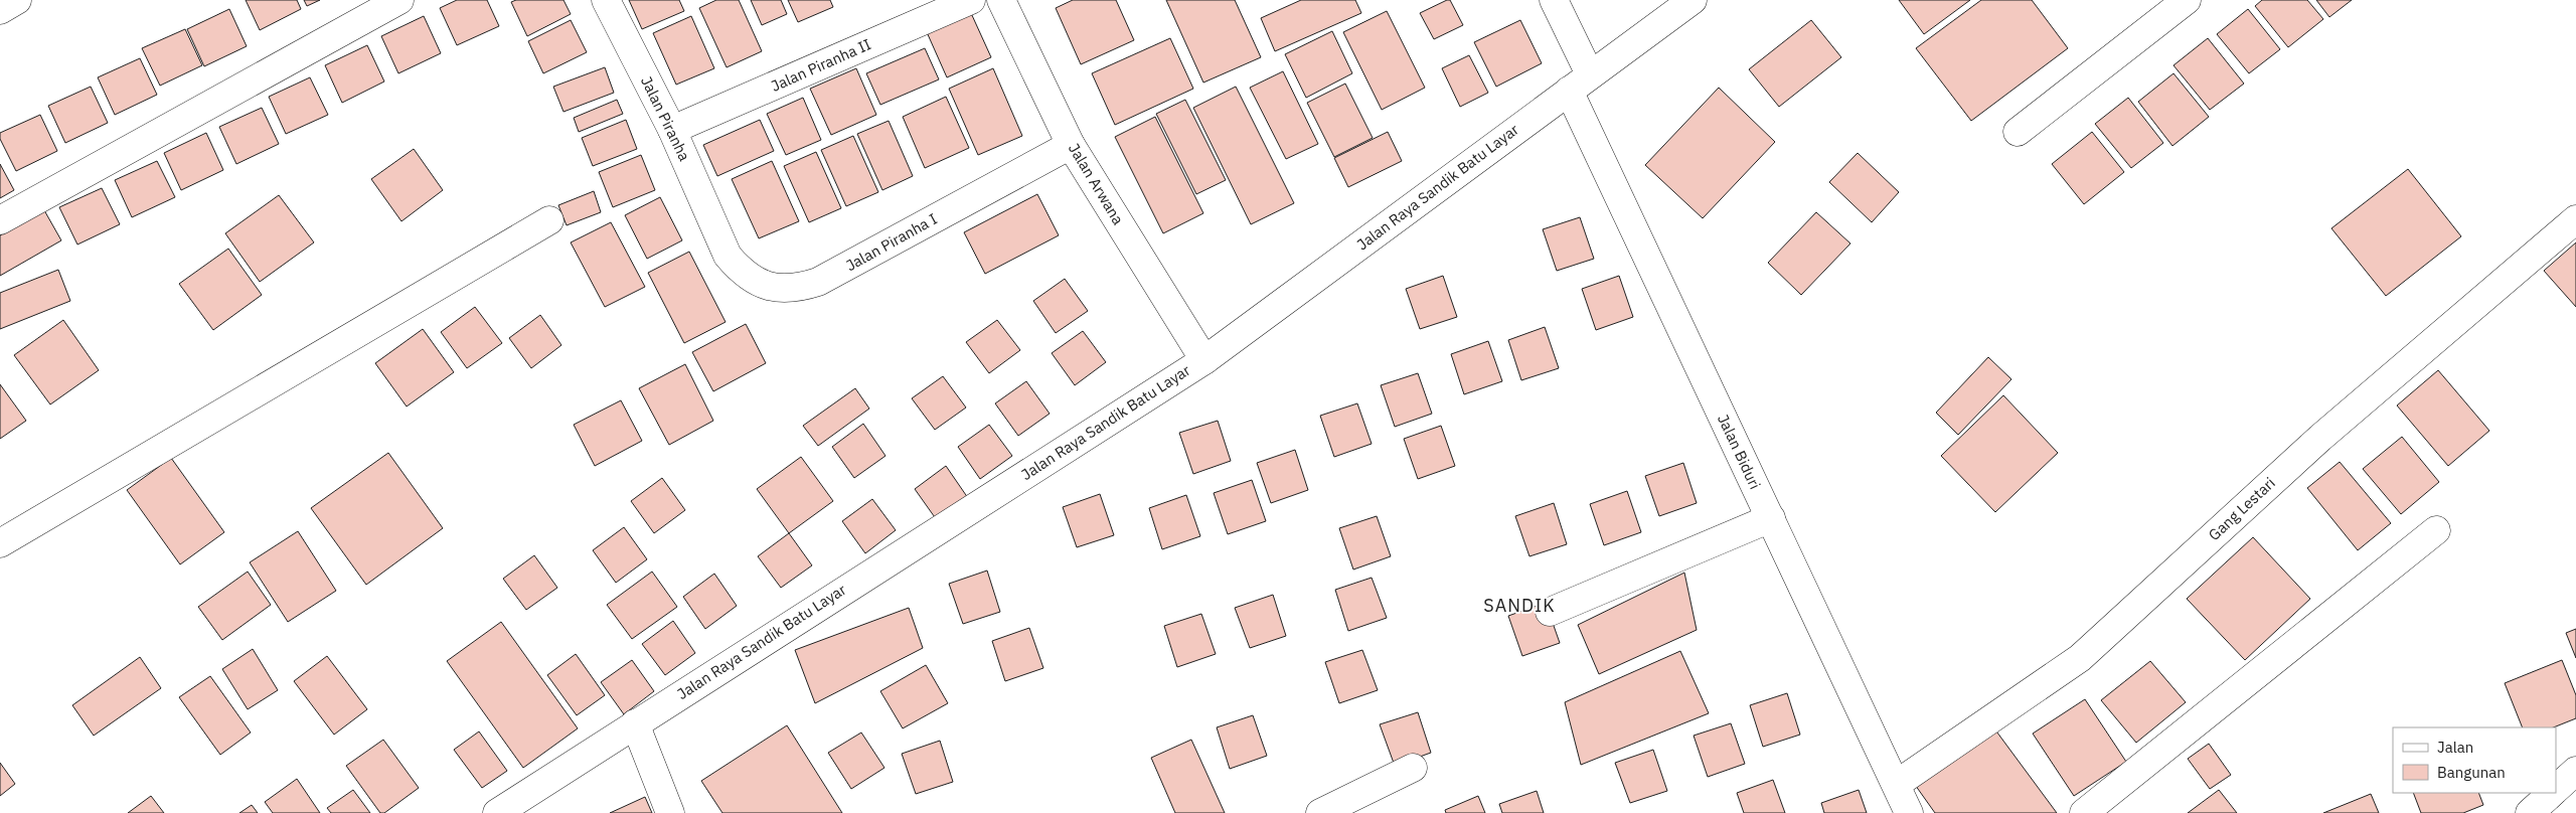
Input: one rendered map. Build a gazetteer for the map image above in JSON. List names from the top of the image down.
{
  "streets": {
    "street": [
      "Jalan Piranha II",
      "Jalan Piranha",
      "Jalan Arwana",
      "Jalan Raya Sandik Batu Layar",
      "Jalan Piranha I",
      "Jalan Biduri",
      "Gang Lestari"
    ]
  },
  "crossings": [
    ["Jalan Piranha II", "Jalan Piranha"],
    ["Jalan Piranha", "Jalan Piranha I"],
    ["Jalan Arwana", "Jalan Raya Sandik Batu Layar"],
    ["Jalan Arwana", "Jalan Piranha I"],
    ["Jalan Raya Sandik Batu Layar", "Jalan Biduri"],
    ["Jalan Biduri", "Gang Lestari"]
  ],
  "districts": ["SANDIK"],
  "legend": ["Jalan", "Bangunan"]
}
